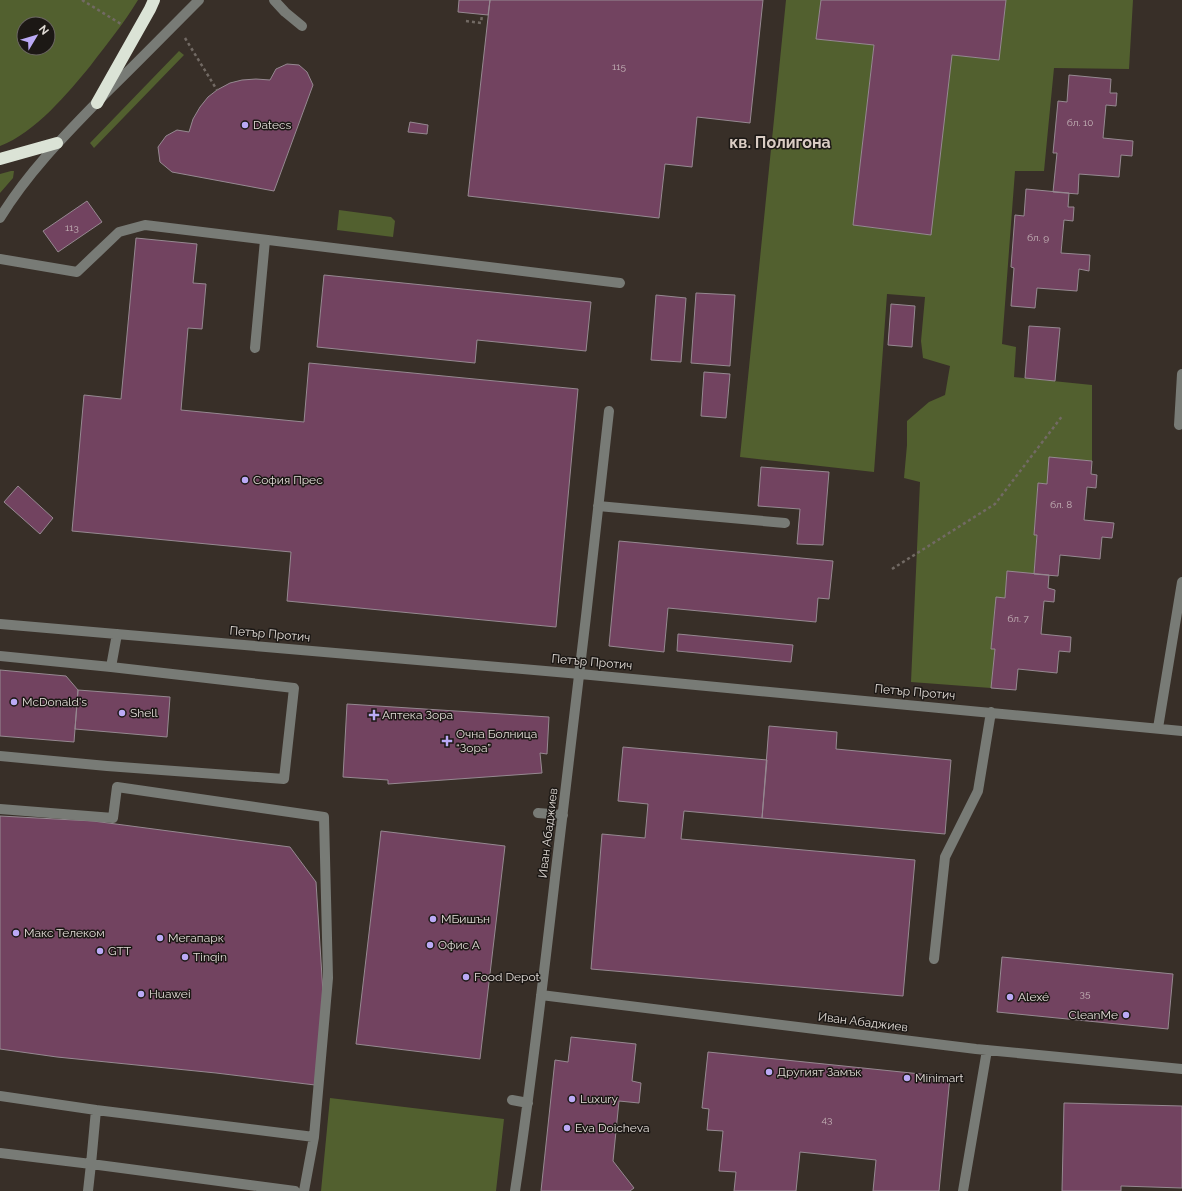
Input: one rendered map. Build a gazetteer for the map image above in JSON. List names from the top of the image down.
{
  "streets": {
    "street": ["Петър Протич", "Иван Абаджиев"]
  },
  "crossings": [
    ["Петър Протич", "Иван Абаджиев"]
  ],
  "districts": ["кв. Полигона"],
  "places": {
    "other": [
      "Datecs",
      "София Прес",
      "McDonald's",
      "Shell",
      "МБишън",
      "Макс Телеком",
      "Мегапарк",
      "Офис А",
      "GTT",
      "Tinqin",
      "Food Depot",
      "Huawei",
      "Alexé",
      "CleanMe",
      "Другият Замък",
      "Minimart",
      "Luxury",
      "Eva Doicheva"
    ],
    "health": ["Аптека Зора", "Очна Болница “Зора”"]
  },
  "house_numbers": [
    "115",
    "бл. 10",
    "113",
    "бл. 9",
    "бл. 8",
    "бл. 7",
    "35",
    "43"
  ],
  "north": "top right"
}
